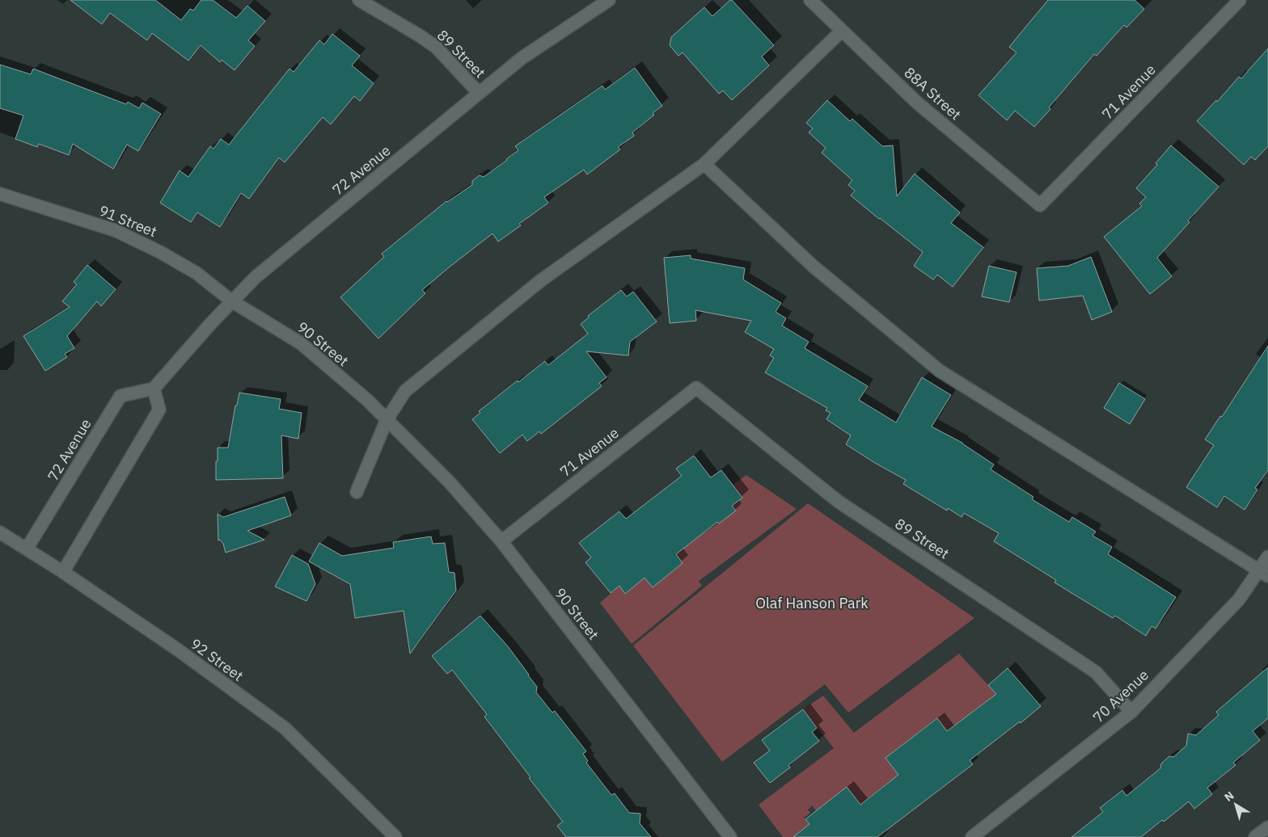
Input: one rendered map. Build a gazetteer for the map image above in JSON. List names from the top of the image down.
{
  "streets": {
    "street": [
      "89 Street",
      "71 Avenue",
      "88A Street",
      "72 Avenue",
      "91 Street",
      "90 Street",
      "92 Street",
      "70 Avenue"
    ]
  },
  "crossings": [
    ["89 Street", "71 Avenue"],
    ["89 Street", "72 Avenue"],
    ["89 Street", "70 Avenue"],
    ["71 Avenue", "88A Street"],
    ["71 Avenue", "90 Street"],
    ["72 Avenue", "91 Street"],
    ["72 Avenue", "90 Street"],
    ["72 Avenue", "92 Street"],
    ["91 Street", "90 Street"]
  ],
  "parks": ["Olaf Hanson Park"],
  "north": "top left"
}
